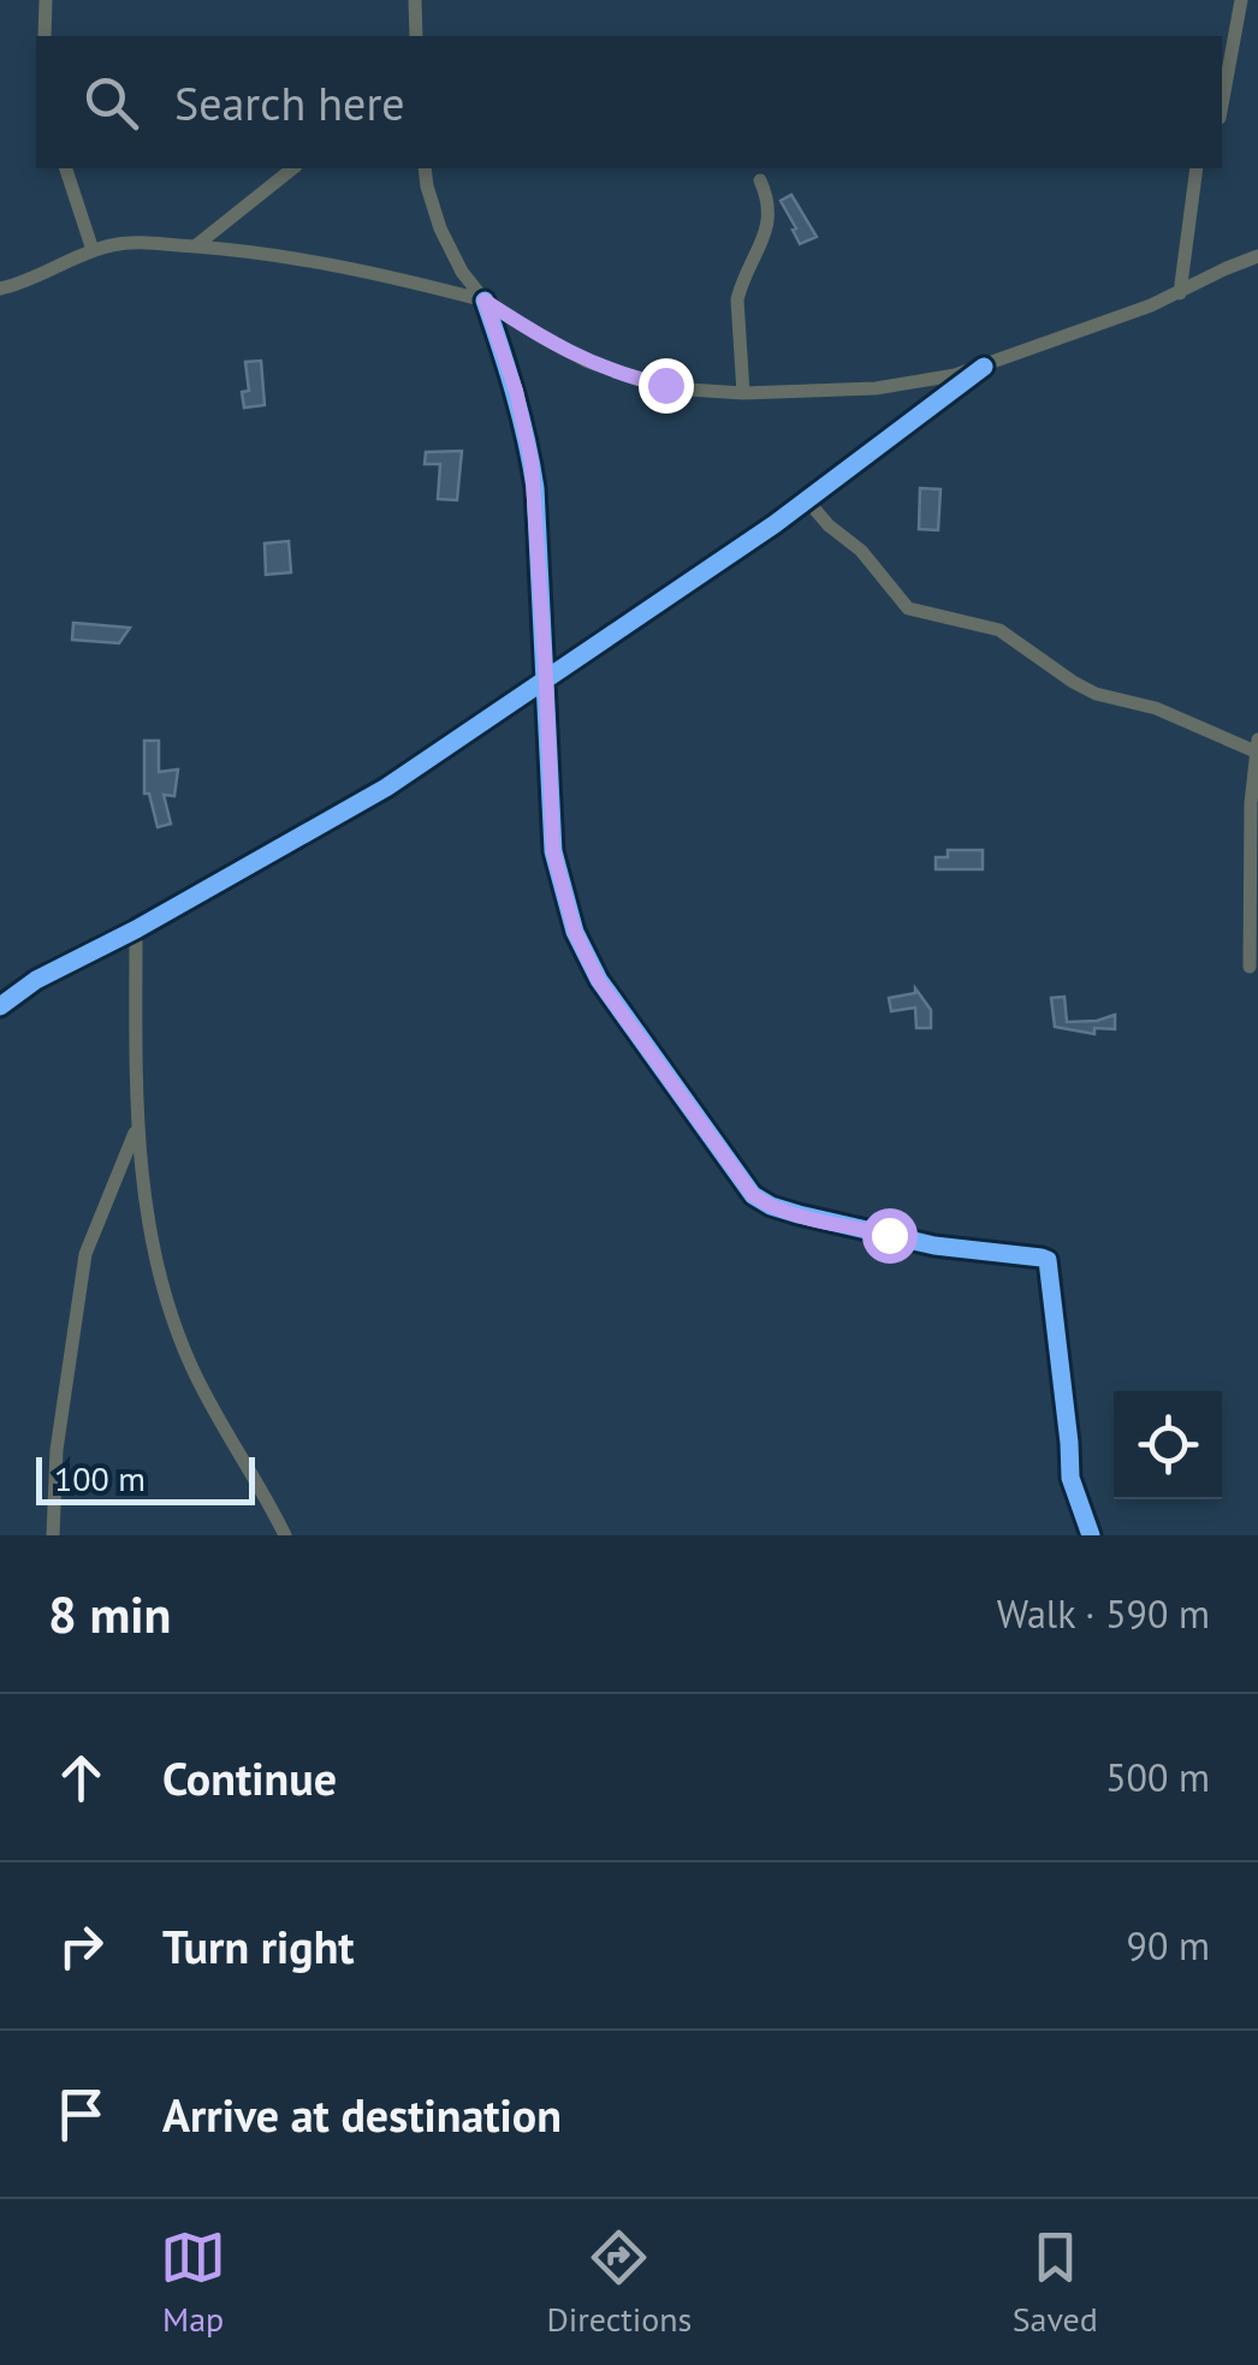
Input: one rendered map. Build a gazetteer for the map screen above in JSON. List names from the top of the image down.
{
  "scale_bar": "100 m",
  "page": {
    "search": "Search here",
    "scale": "100 m",
    "heading": ["8 min", "Walk · 590 m"],
    "list": [
      ["Continue", "500 m"],
      ["Turn right", "90 m"],
      "Arrive at destination"
    ],
    "nav": ["Map", "Directions", "Saved"]
  }
}
